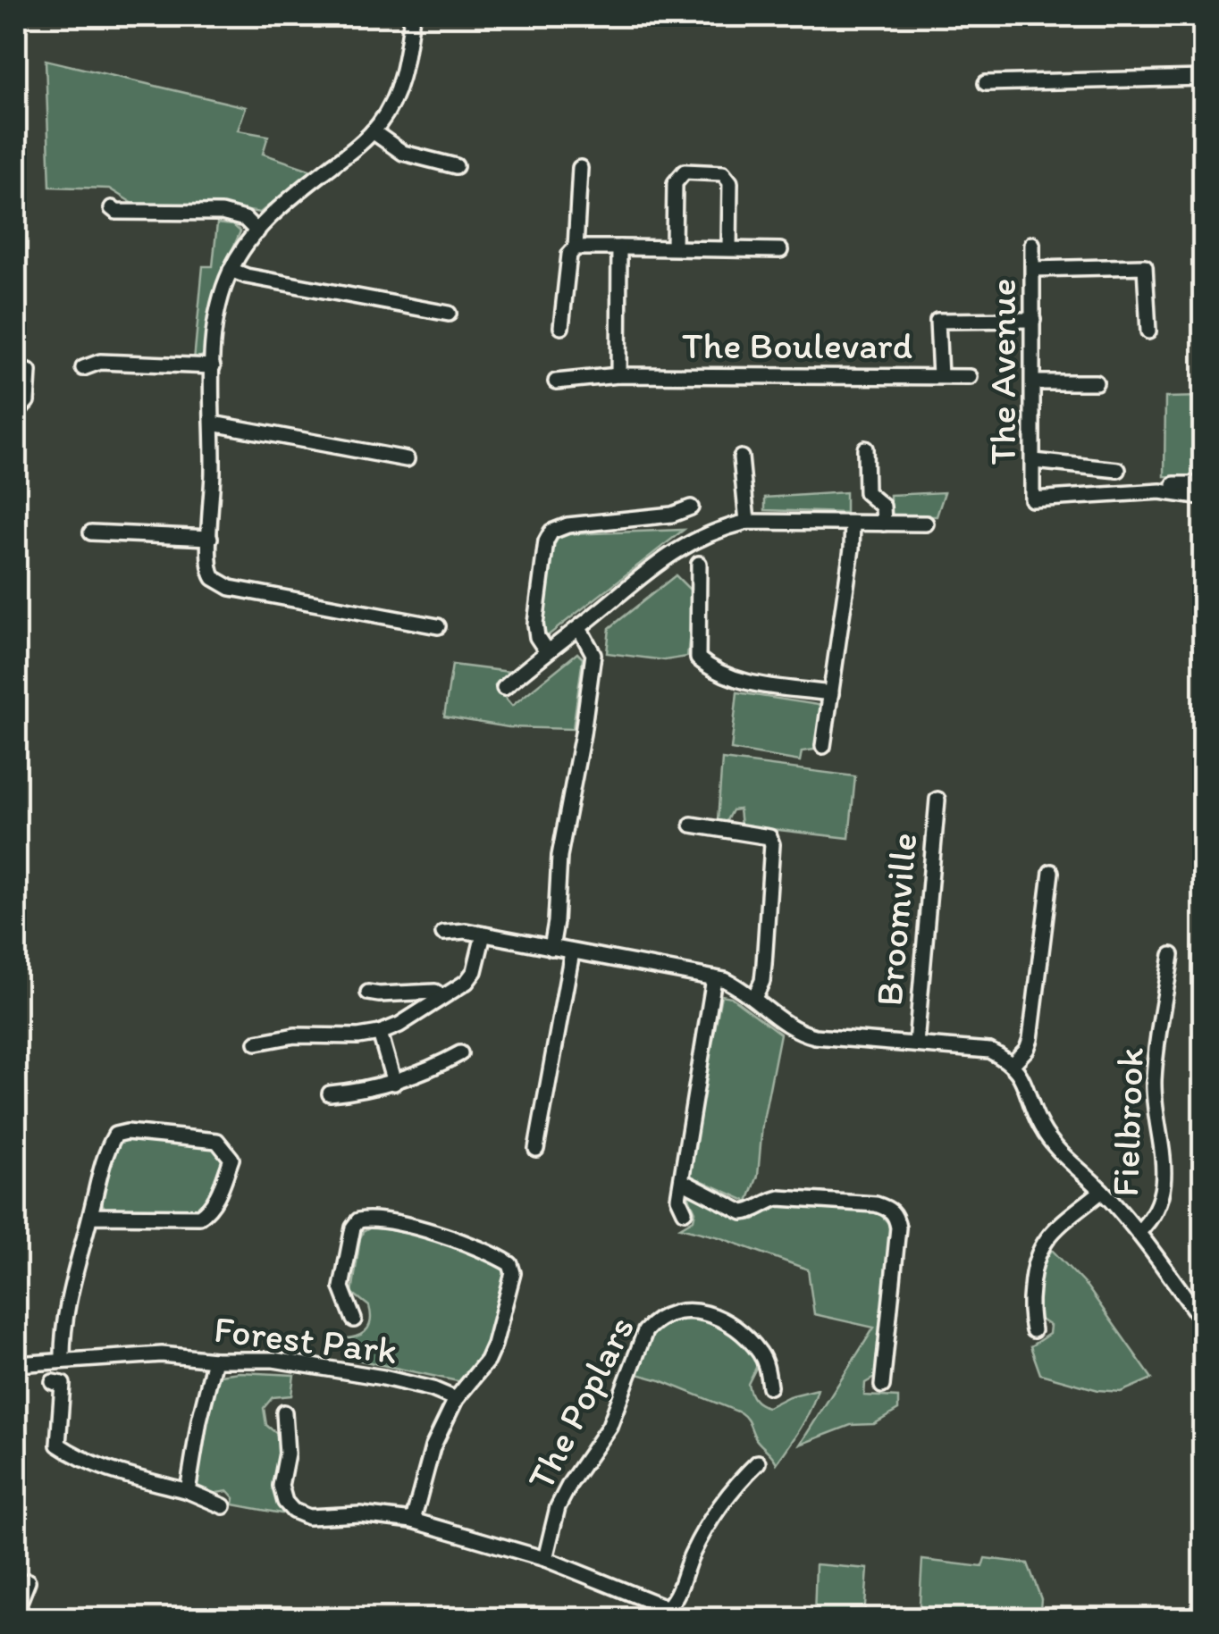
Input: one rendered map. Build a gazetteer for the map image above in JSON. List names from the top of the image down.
{
  "streets": {
    "street": [
      "The Boulevard",
      "The Avenue",
      "Broomville",
      "Fielbrook",
      "Forest Park",
      "The Poplars"
    ]
  },
  "crossings": [
    ["The Boulevard", "The Avenue"],
    ["Broomville", "Fielbrook"]
  ]
}
